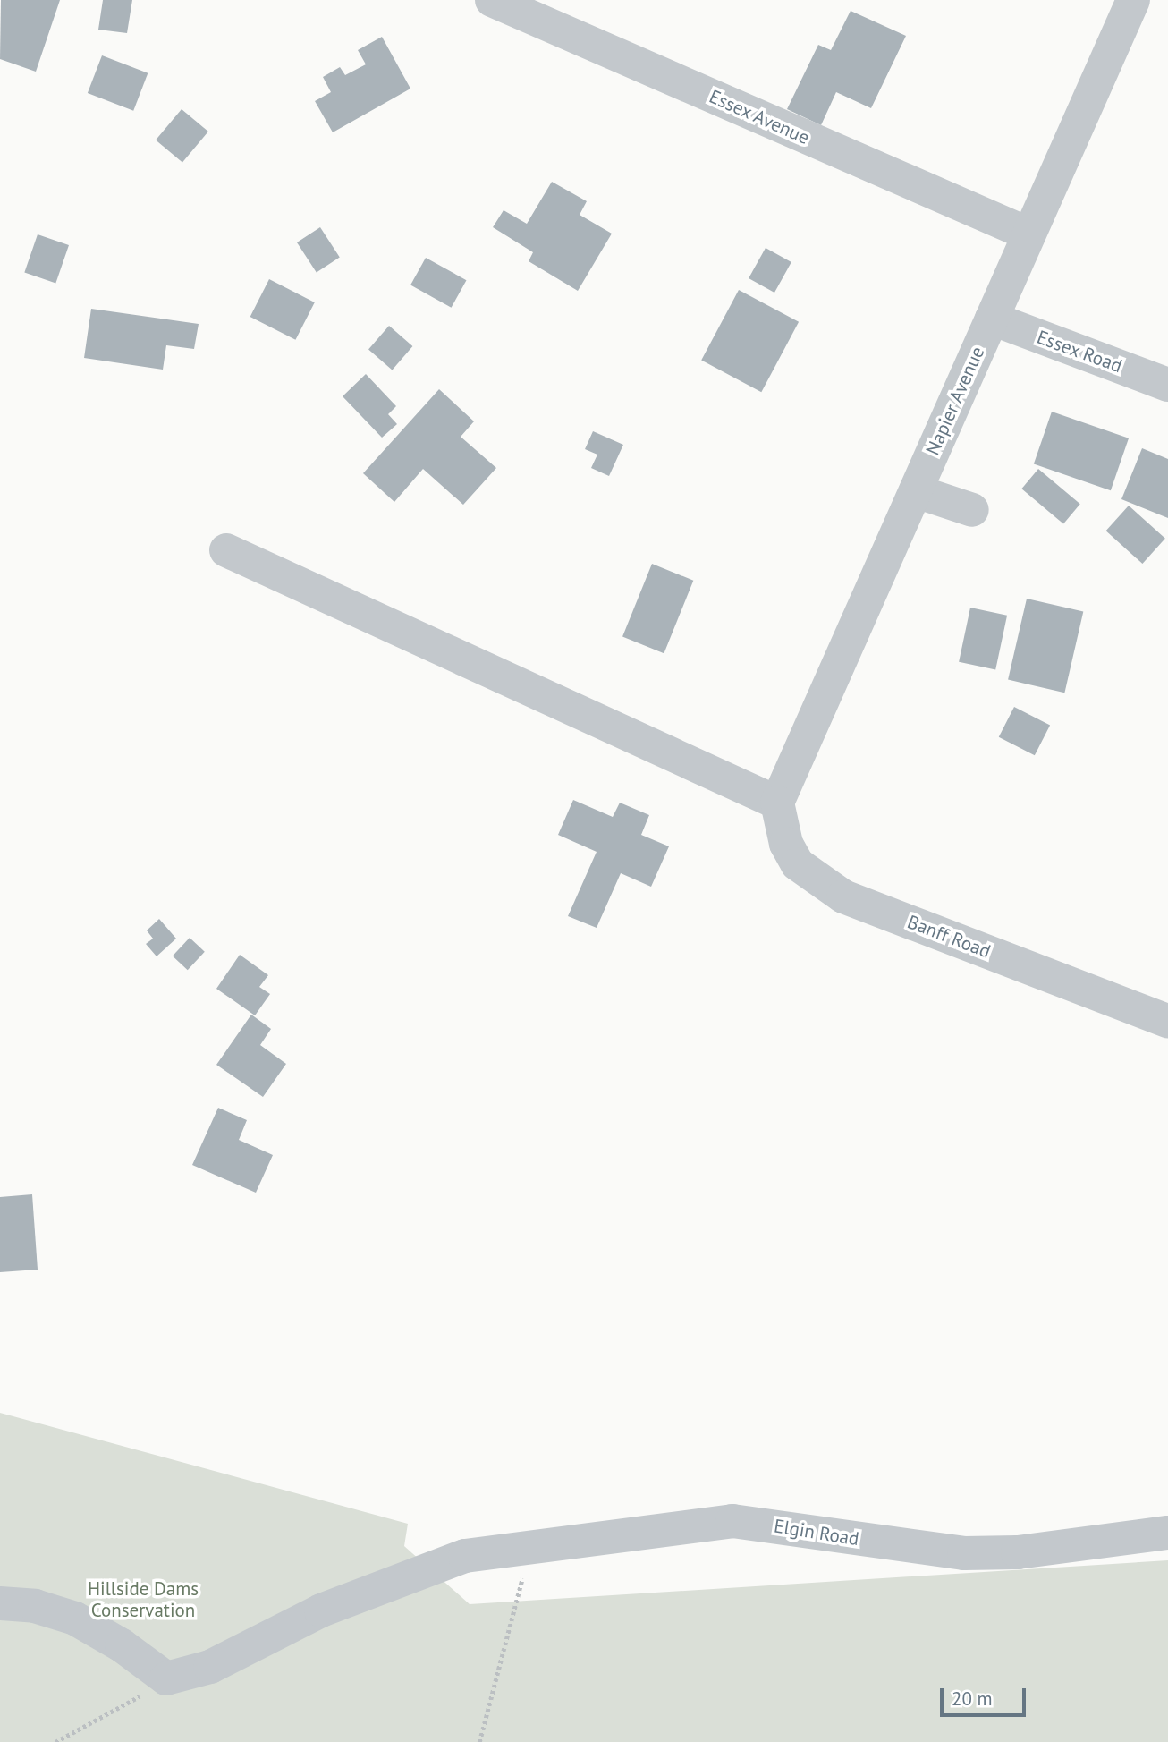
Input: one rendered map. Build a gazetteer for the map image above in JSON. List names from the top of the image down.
{
  "streets": {
    "street": [
      "Essex Avenue",
      "Essex Road",
      "Napier Avenue",
      "Banff Road",
      "Elgin Road"
    ]
  },
  "crossings": [
    ["Essex Avenue", "Napier Avenue"],
    ["Essex Road", "Napier Avenue"],
    ["Napier Avenue", "Banff Road"]
  ],
  "parks": ["Hillside Dams Conservation"],
  "scale_bar": "20 m"
}
